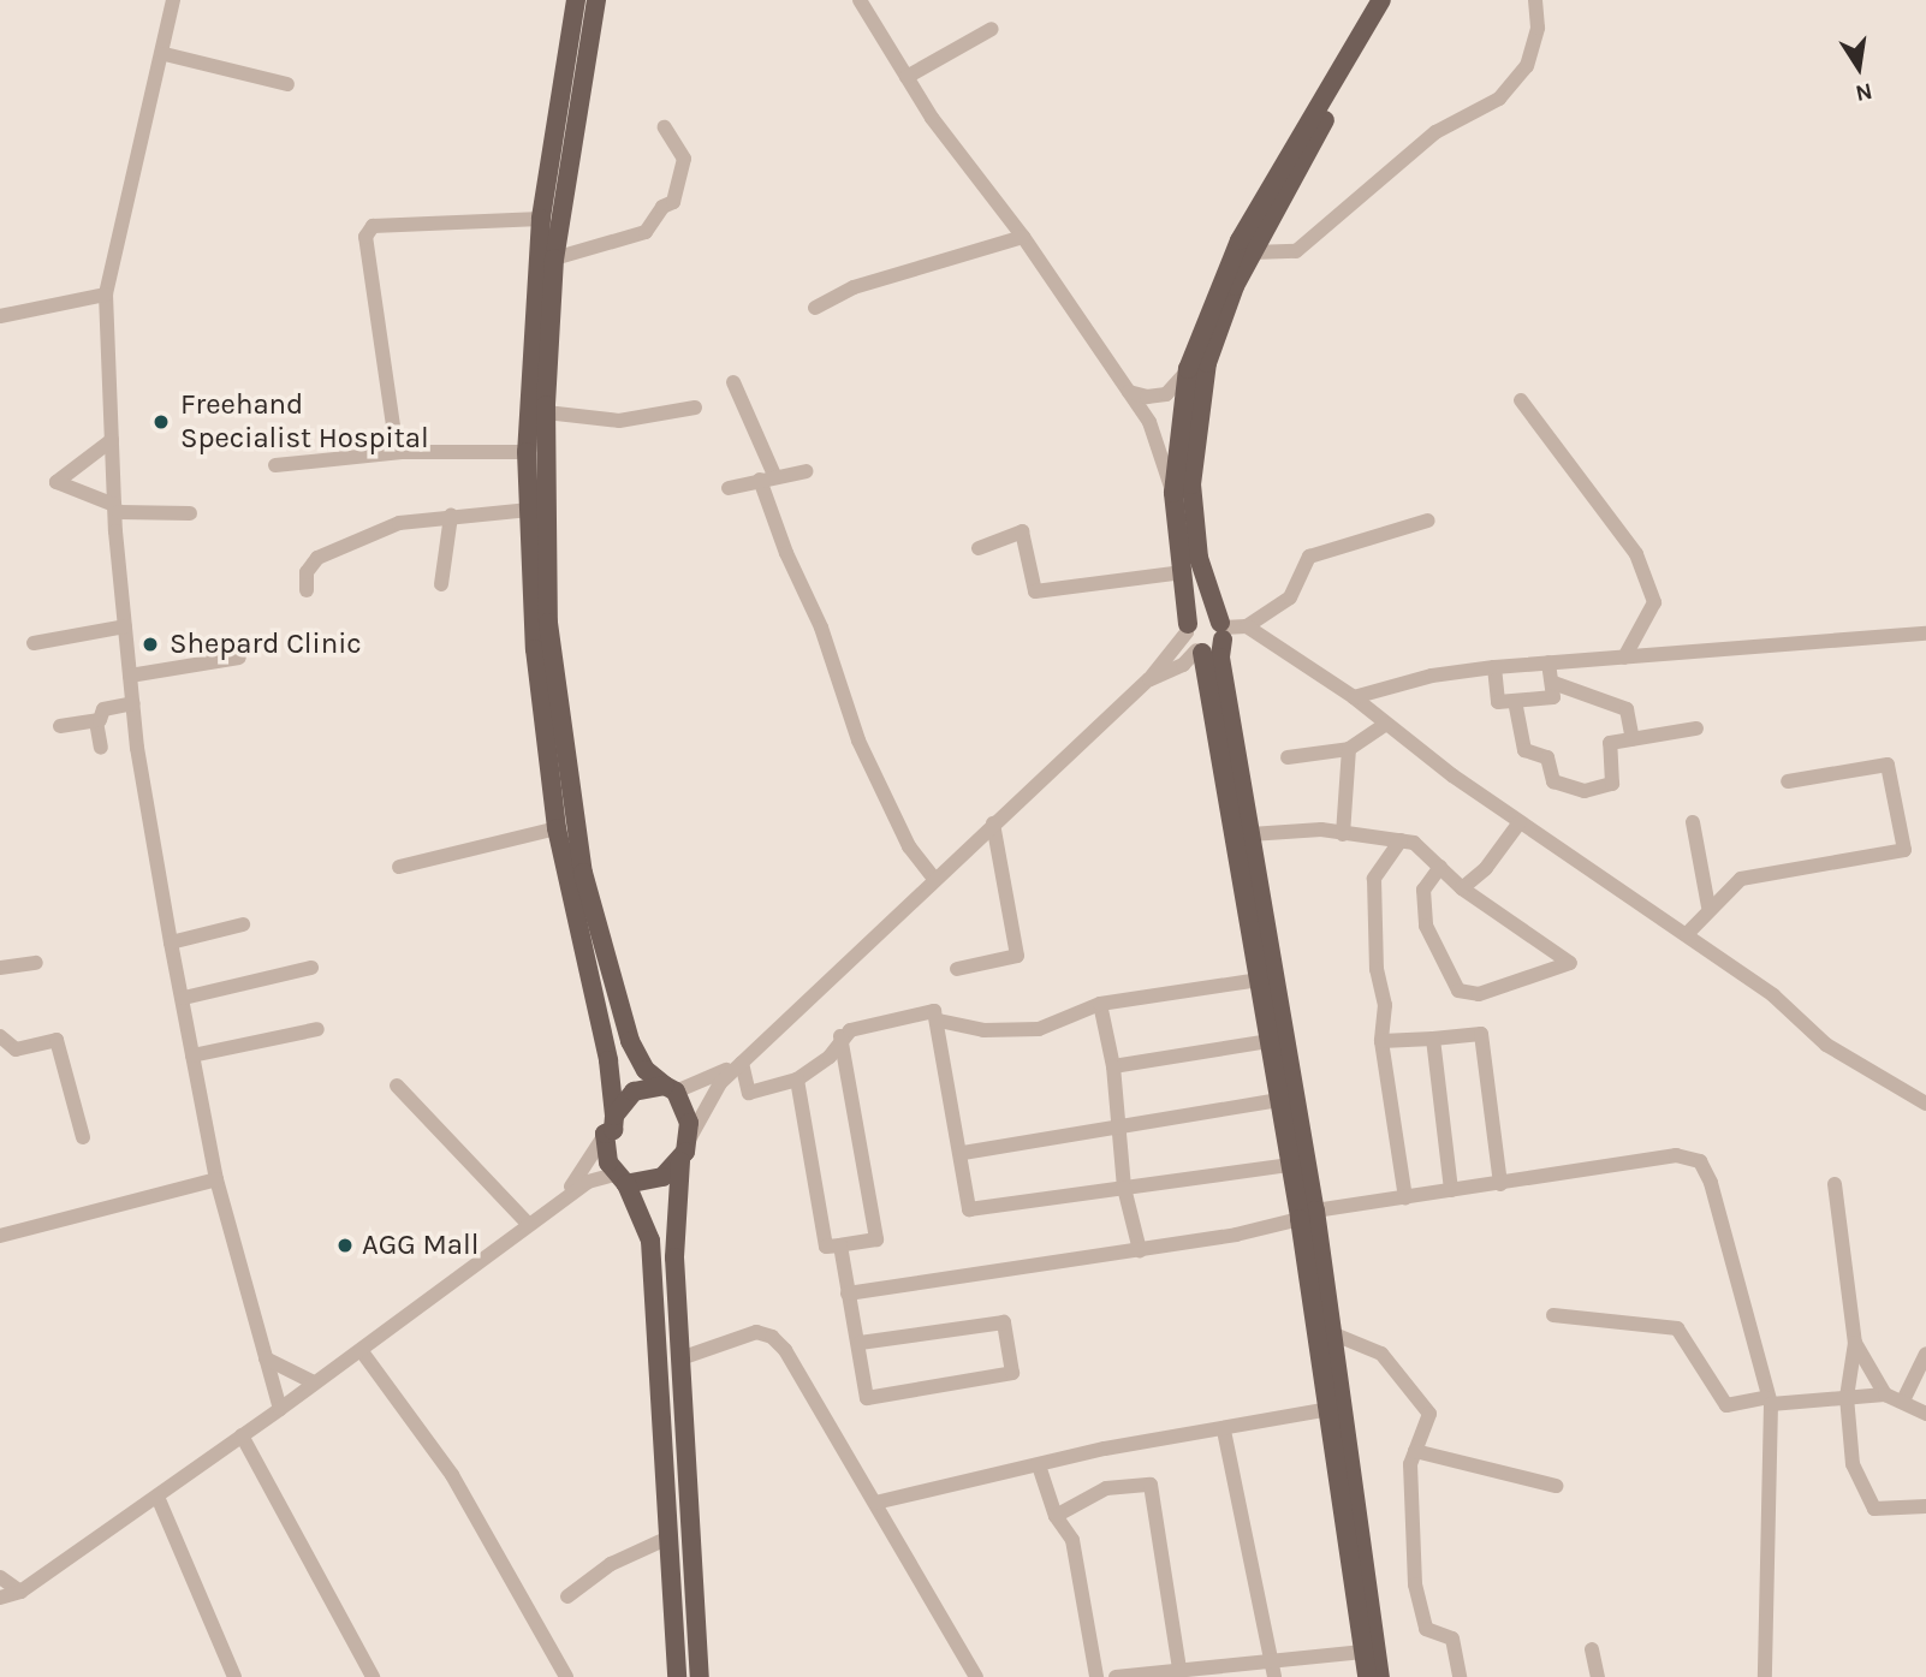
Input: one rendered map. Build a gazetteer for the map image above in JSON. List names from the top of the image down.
{
  "places": ["Freehand Specialist Hospital", "Shepard Clinic", "AGG Mall"],
  "north": "bottom"
}
